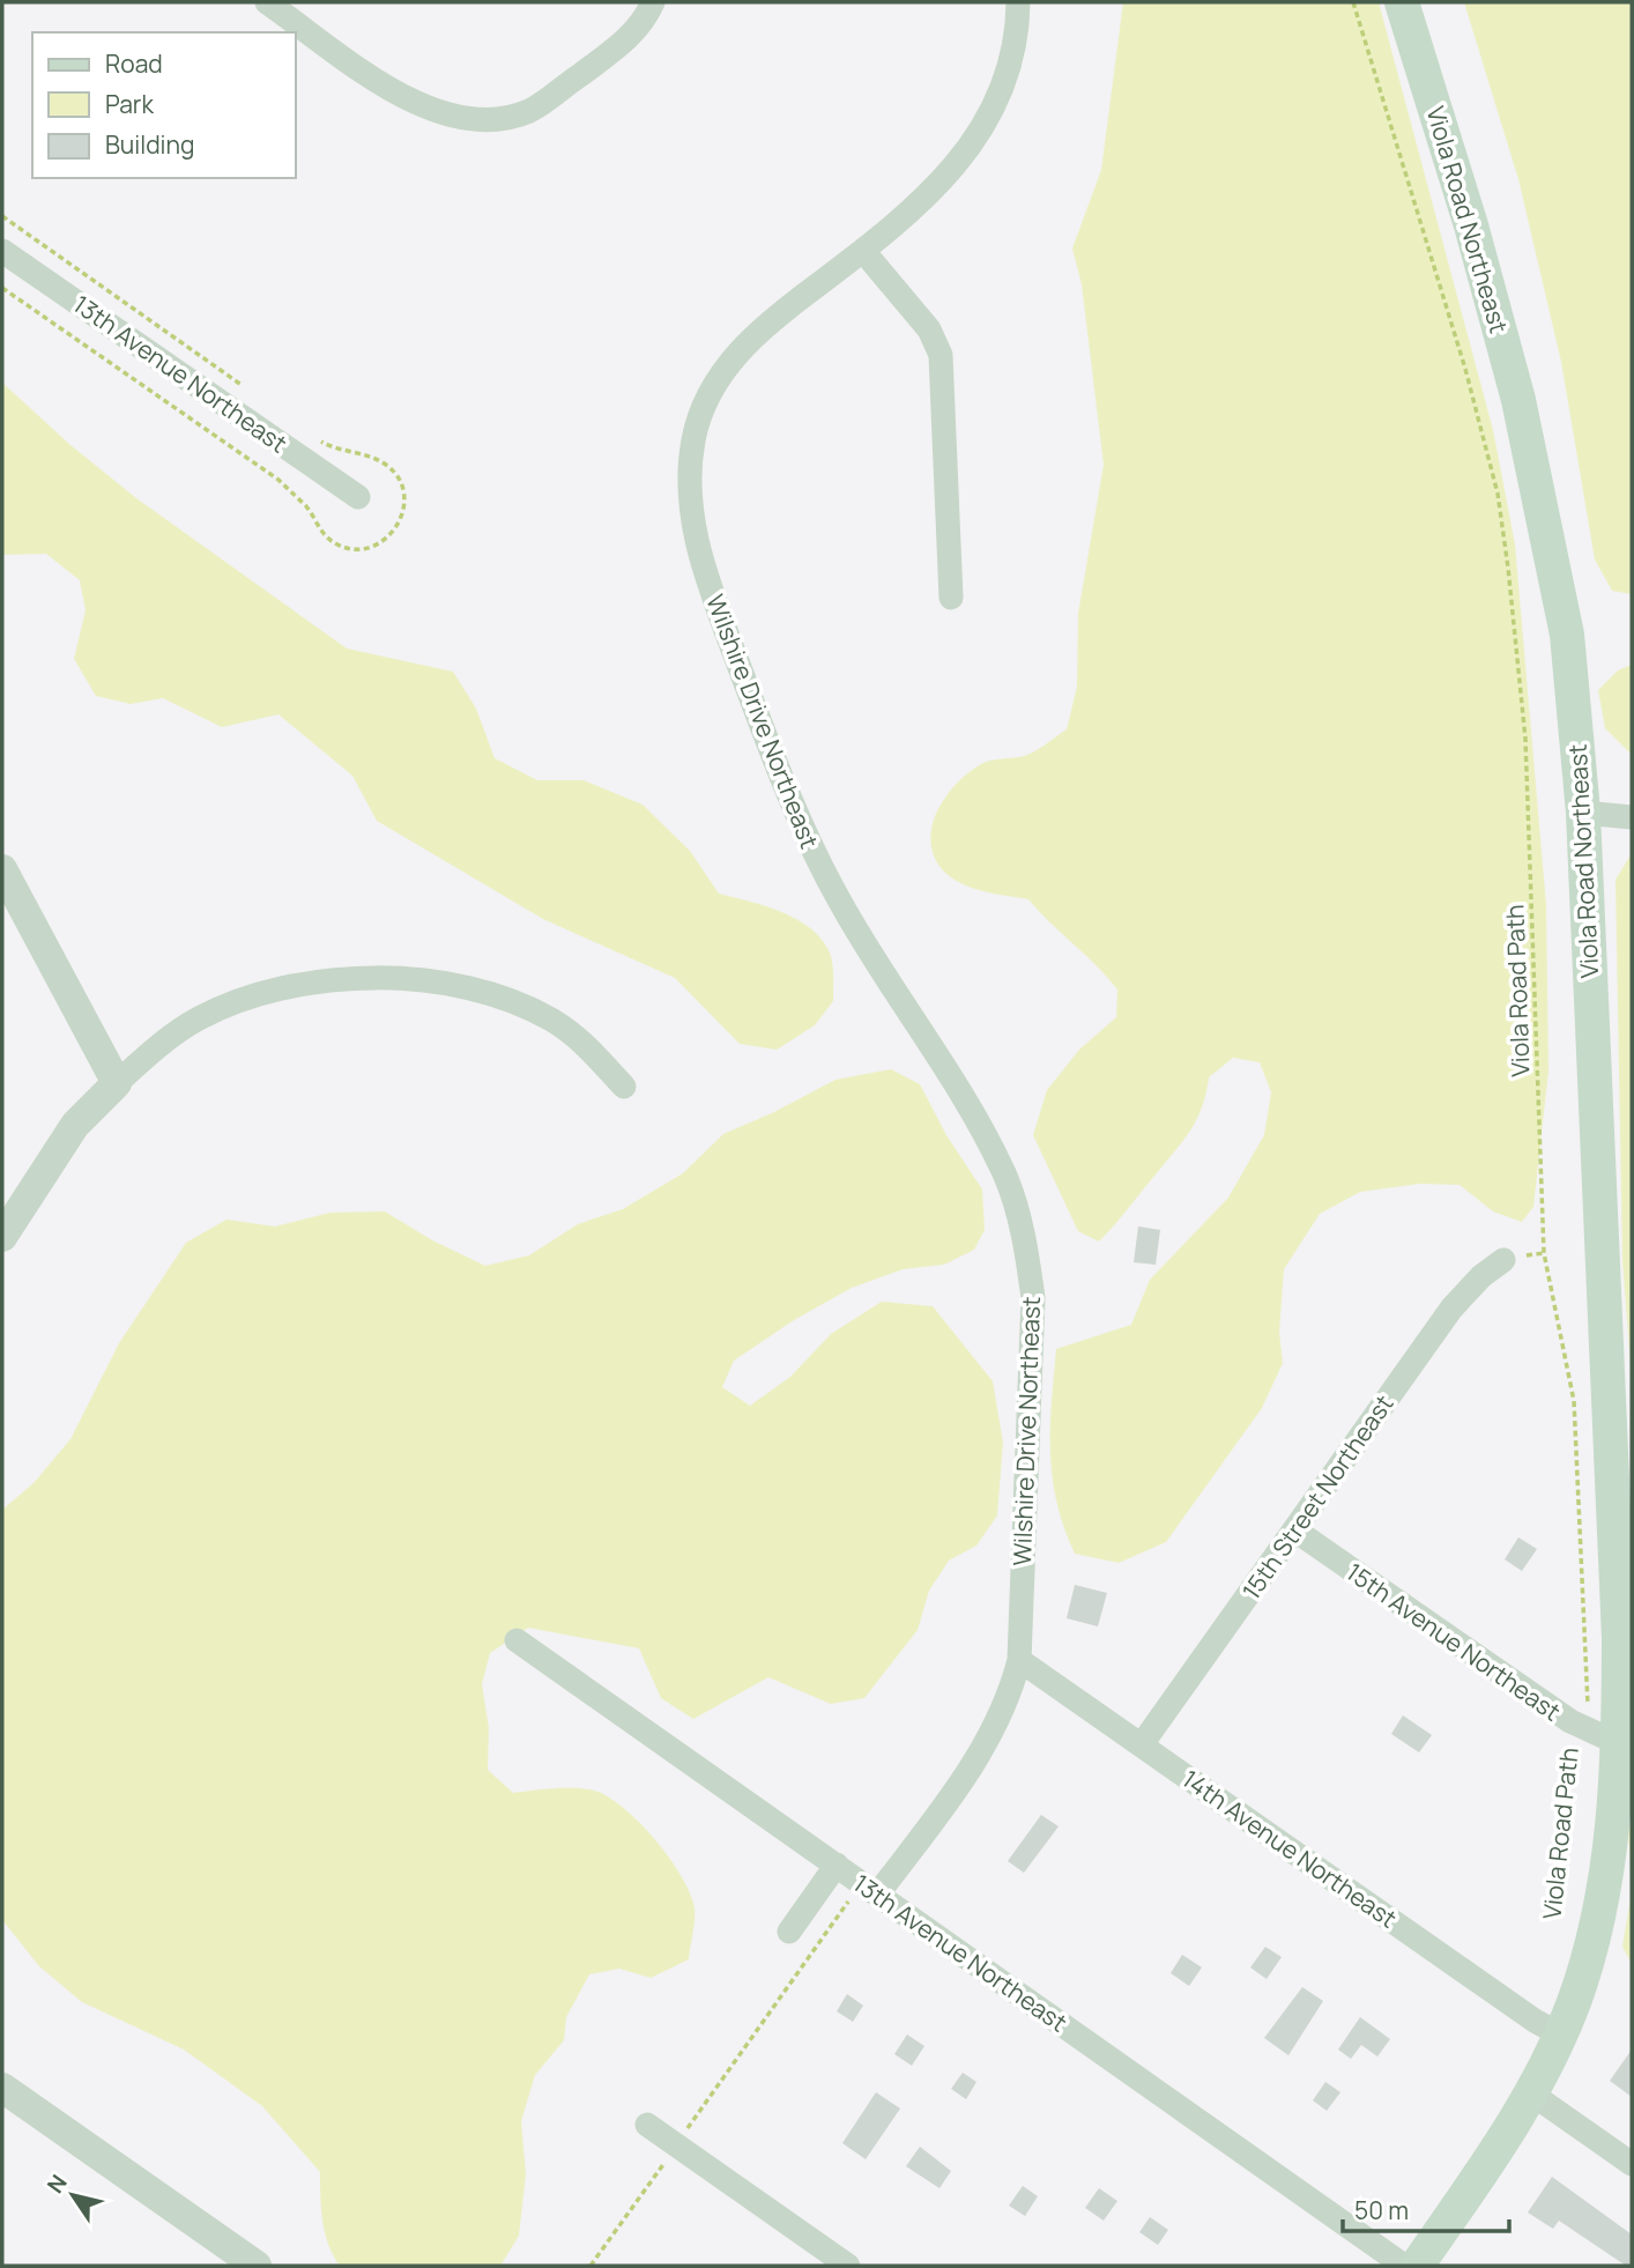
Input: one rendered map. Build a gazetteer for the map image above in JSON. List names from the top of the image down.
{
  "streets": {
    "main road": ["Viola Road Northeast"],
    "street": [
      "13th Avenue Northeast",
      "Wilshire Drive Northeast",
      "15th Street Northeast",
      "15th Avenue Northeast",
      "14th Avenue Northeast"
    ],
    "path": ["Viola Road Path"]
  },
  "crossings": [
    ["Viola Road Northeast", "Viola Road Path"],
    ["Viola Road Northeast", "15th Avenue Northeast"],
    ["Viola Road Northeast", "14th Avenue Northeast"],
    ["Wilshire Drive Northeast", "14th Avenue Northeast"],
    ["Viola Road Path", "15th Avenue Northeast"],
    ["15th Street Northeast", "15th Avenue Northeast"],
    ["15th Street Northeast", "14th Avenue Northeast"]
  ],
  "legend": ["Road", "Park", "Building"],
  "scale_bar": "50 m",
  "north": "top left"
}
